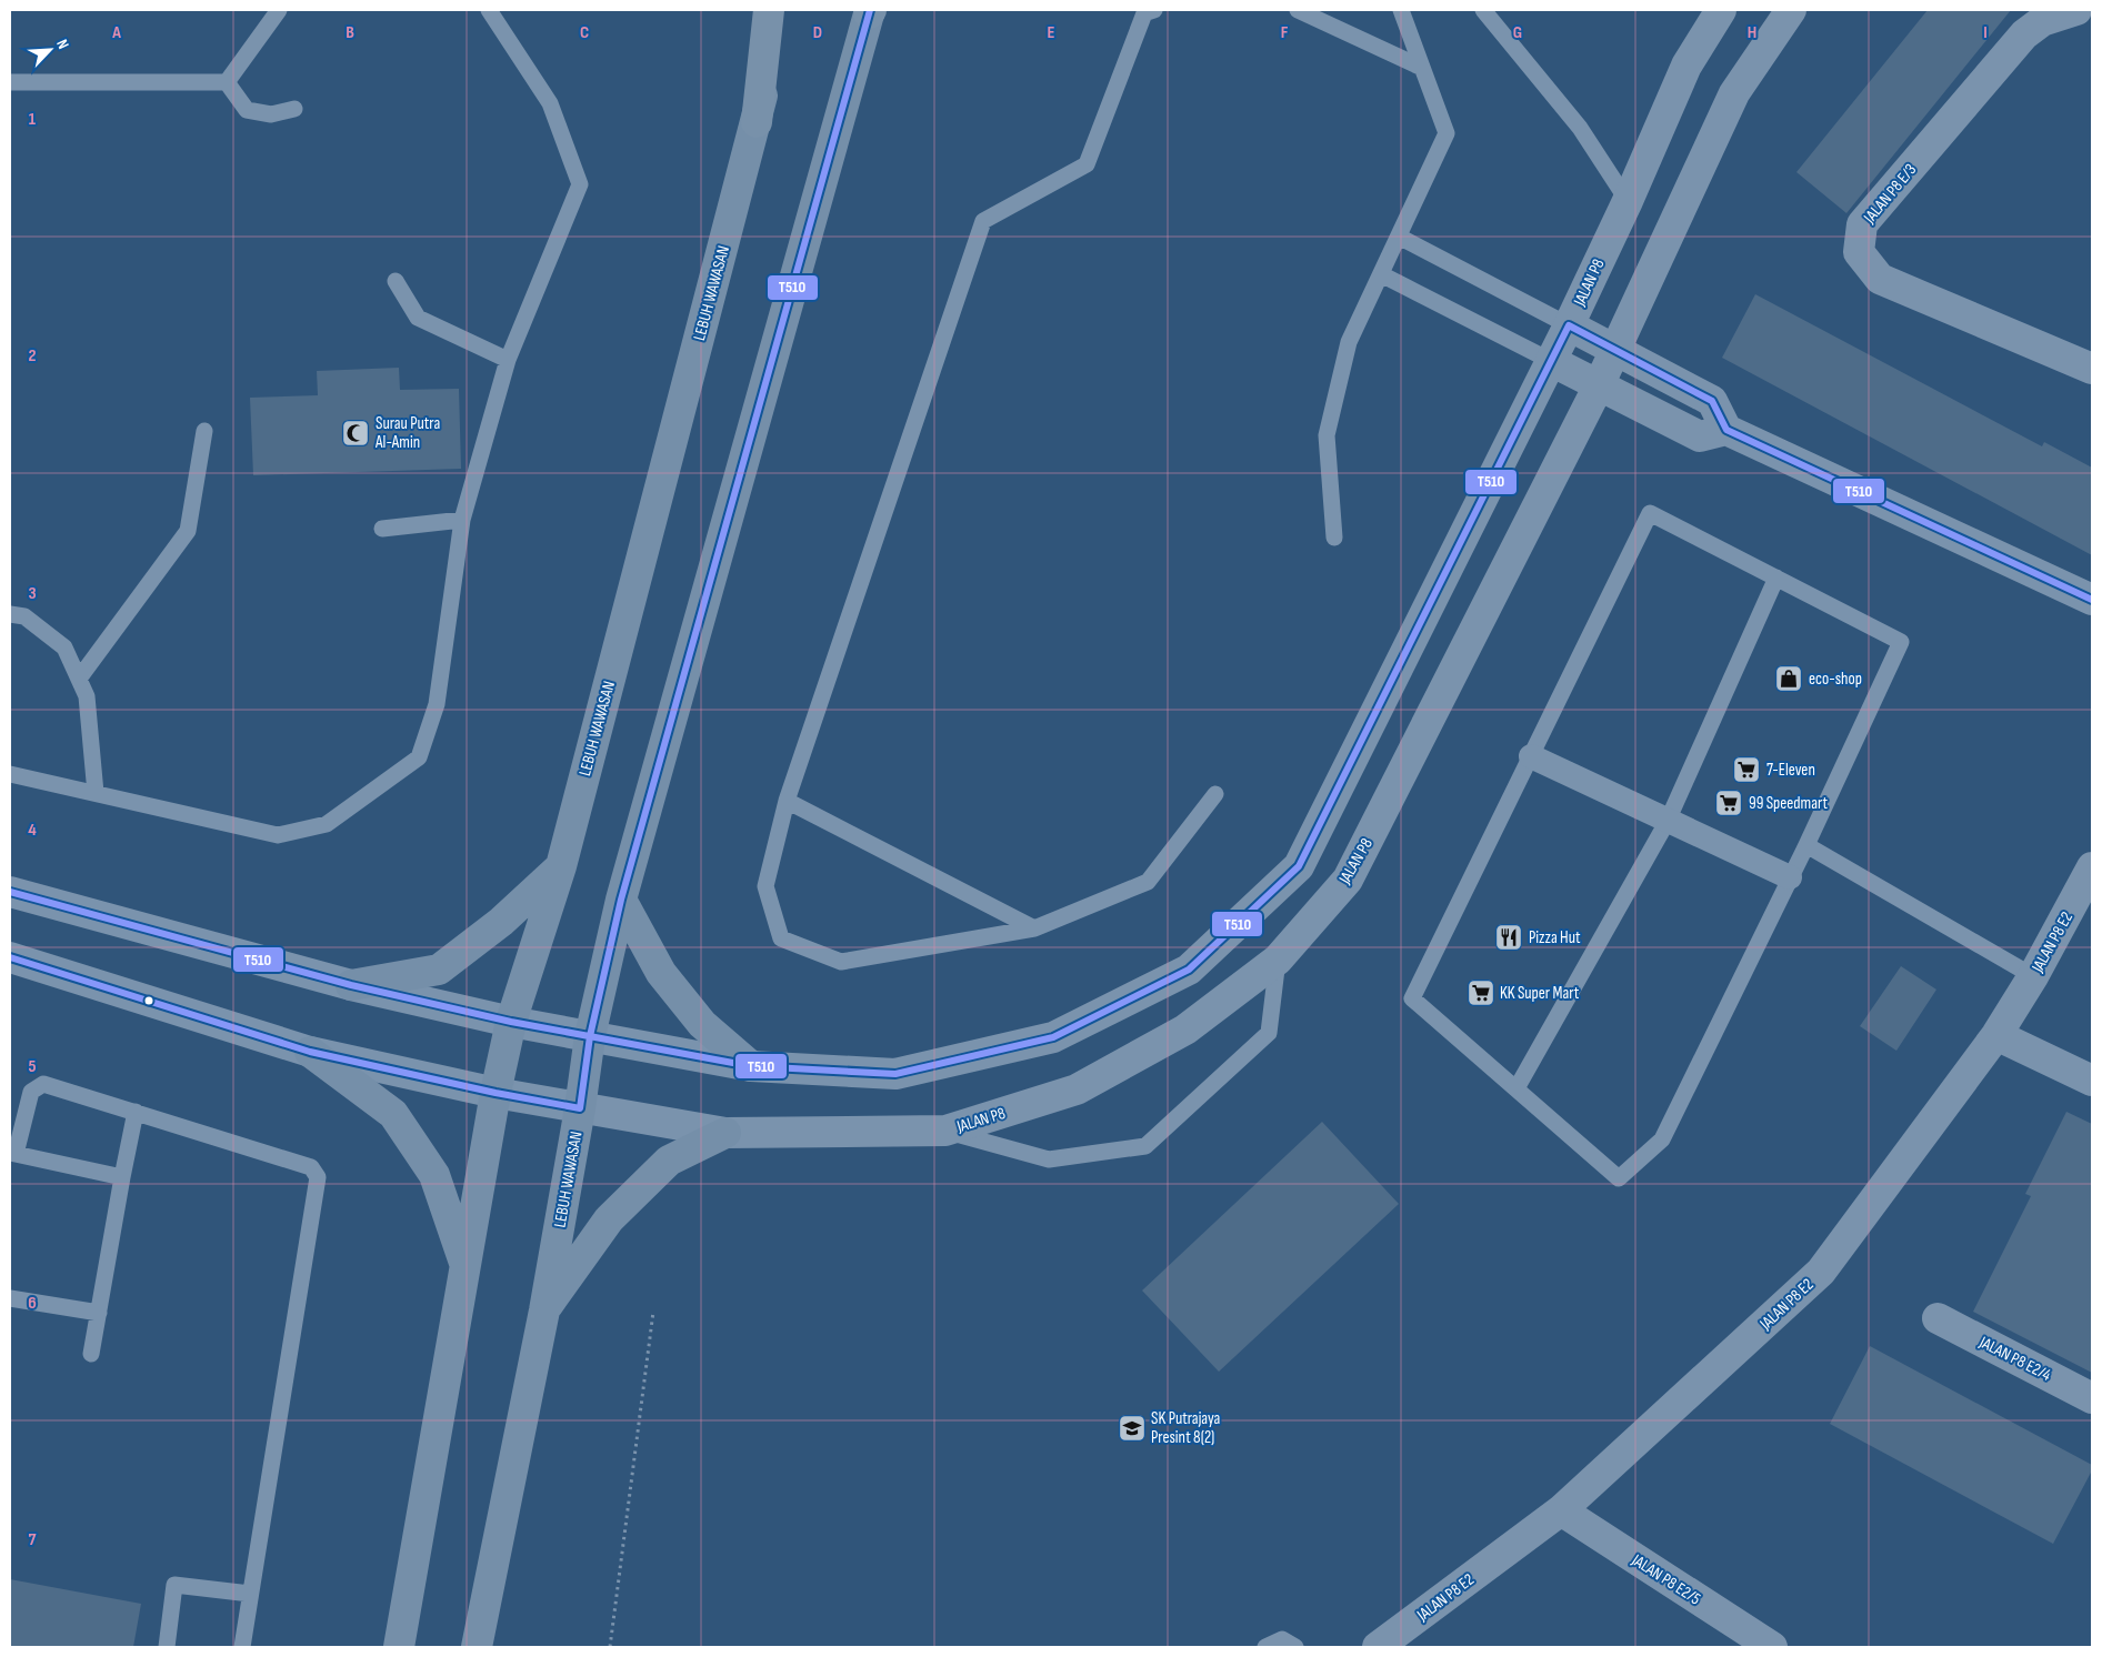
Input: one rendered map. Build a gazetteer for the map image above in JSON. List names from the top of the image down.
{
  "streets": {
    "main road": ["LEBUH WAWASAN"],
    "street": [
      "JALAN P8 E/3",
      "JALAN P8",
      "JALAN P8 E2",
      "JALAN P8 E2/4",
      "JALAN P8 E2/5"
    ]
  },
  "crossings": [
    ["JALAN P8", "LEBUH WAWASAN"],
    ["JALAN P8 E2", "JALAN P8 E2/5"]
  ],
  "places": {
    "mosque": ["Surau Putra Al-Amin"],
    "shop": ["eco-shop"],
    "supermarket": ["7-Eleven", "99 Speedmart", "KK Super Mart"],
    "restaurant": ["Pizza Hut"],
    "school or university": ["SK Putrajaya Presint 8(2)"]
  },
  "lines": ["transit line T510"],
  "north": "top right",
  "grid": {
    "columns": [
      "A",
      "B",
      "C",
      "D",
      "E",
      "F",
      "G",
      "H",
      "I"
    ],
    "rows": [
      "1",
      "2",
      "3",
      "4",
      "5",
      "6",
      "7"
    ]
  }
}
